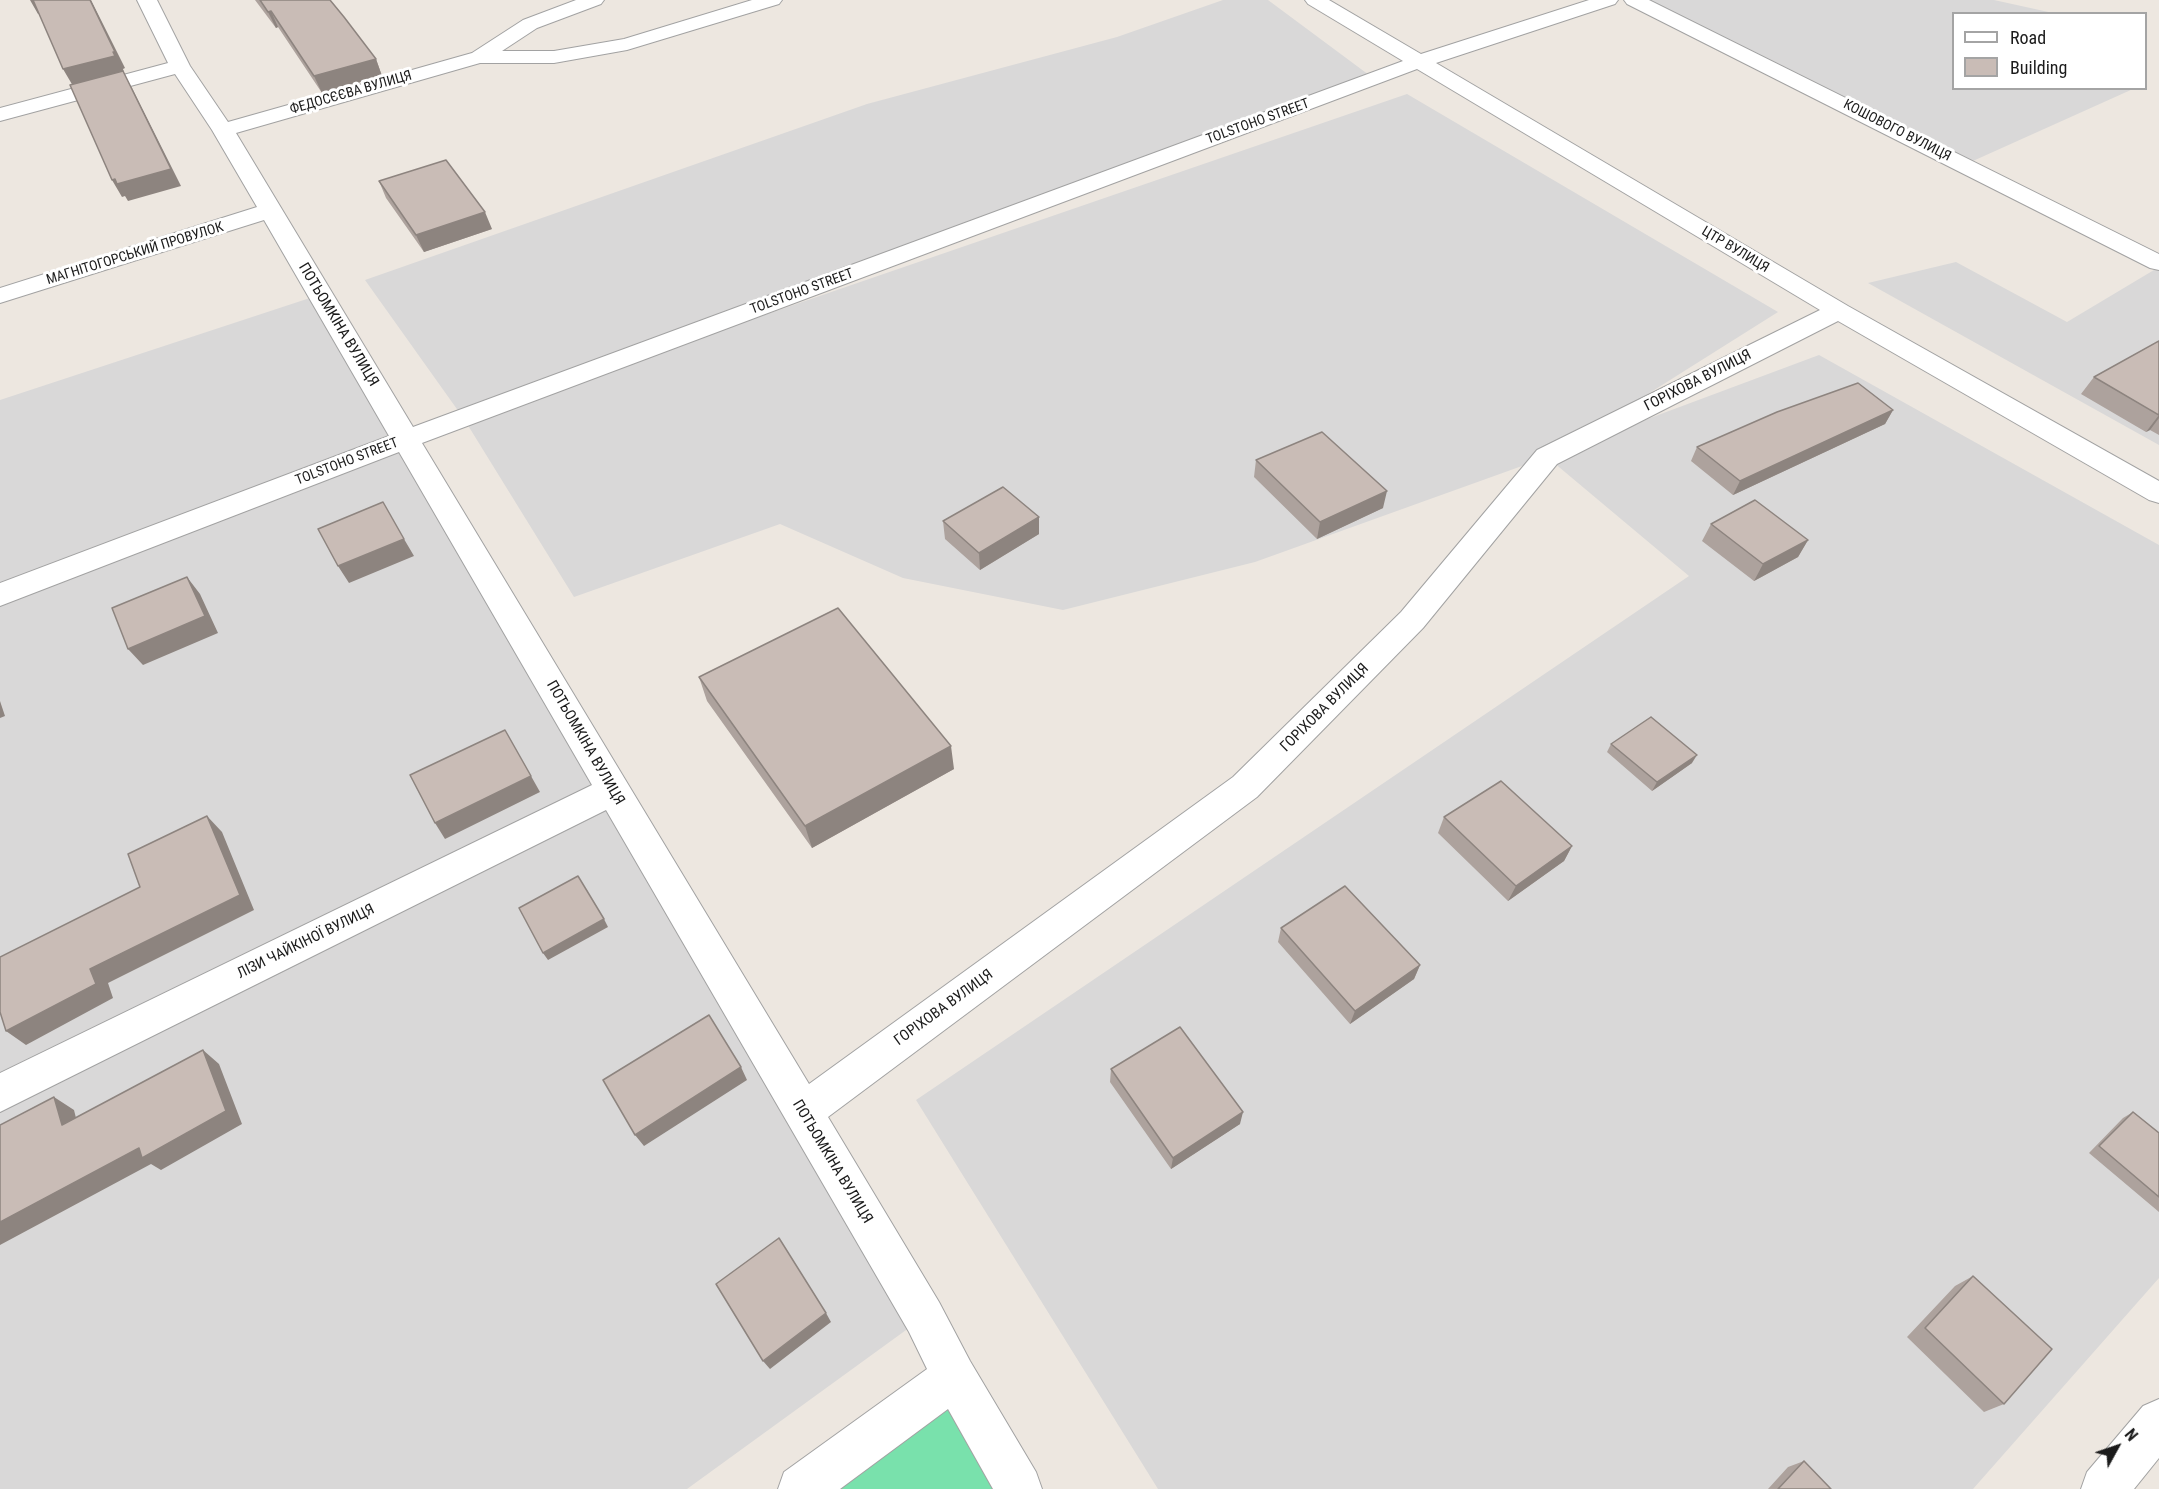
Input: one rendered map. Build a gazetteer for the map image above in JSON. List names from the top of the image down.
{
  "streets": {
    "street": [
      "ФЕДОСЄЄВА ВУЛИЦЯ",
      "TOLSTOHO STREET",
      "КОШОВОГО ВУЛИЦЯ",
      "ЦТР ВУЛИЦЯ",
      "МАГНІТОГОРСЬКИЙ ПРОВУЛОК",
      "ПОТЬОМКІНА ВУЛИЦЯ",
      "ГОРІХОВА ВУЛИЦЯ",
      "ЛІЗИ ЧАЙКІНОЇ ВУЛИЦЯ"
    ]
  },
  "crossings": [
    ["ФЕДОСЄЄВА ВУЛИЦЯ", "ПОТЬОМКІНА ВУЛИЦЯ"],
    ["TOLSTOHO STREET", "ЦТР ВУЛИЦЯ"],
    ["TOLSTOHO STREET", "ПОТЬОМКІНА ВУЛИЦЯ"],
    ["ЦТР ВУЛИЦЯ", "ГОРІХОВА ВУЛИЦЯ"],
    ["МАГНІТОГОРСЬКИЙ ПРОВУЛОК", "ПОТЬОМКІНА ВУЛИЦЯ"],
    ["ПОТЬОМКІНА ВУЛИЦЯ", "ГОРІХОВА ВУЛИЦЯ"],
    ["ПОТЬОМКІНА ВУЛИЦЯ", "ЛІЗИ ЧАЙКІНОЇ ВУЛИЦЯ"]
  ],
  "legend": ["Road", "Building"],
  "north": "top right"
}
